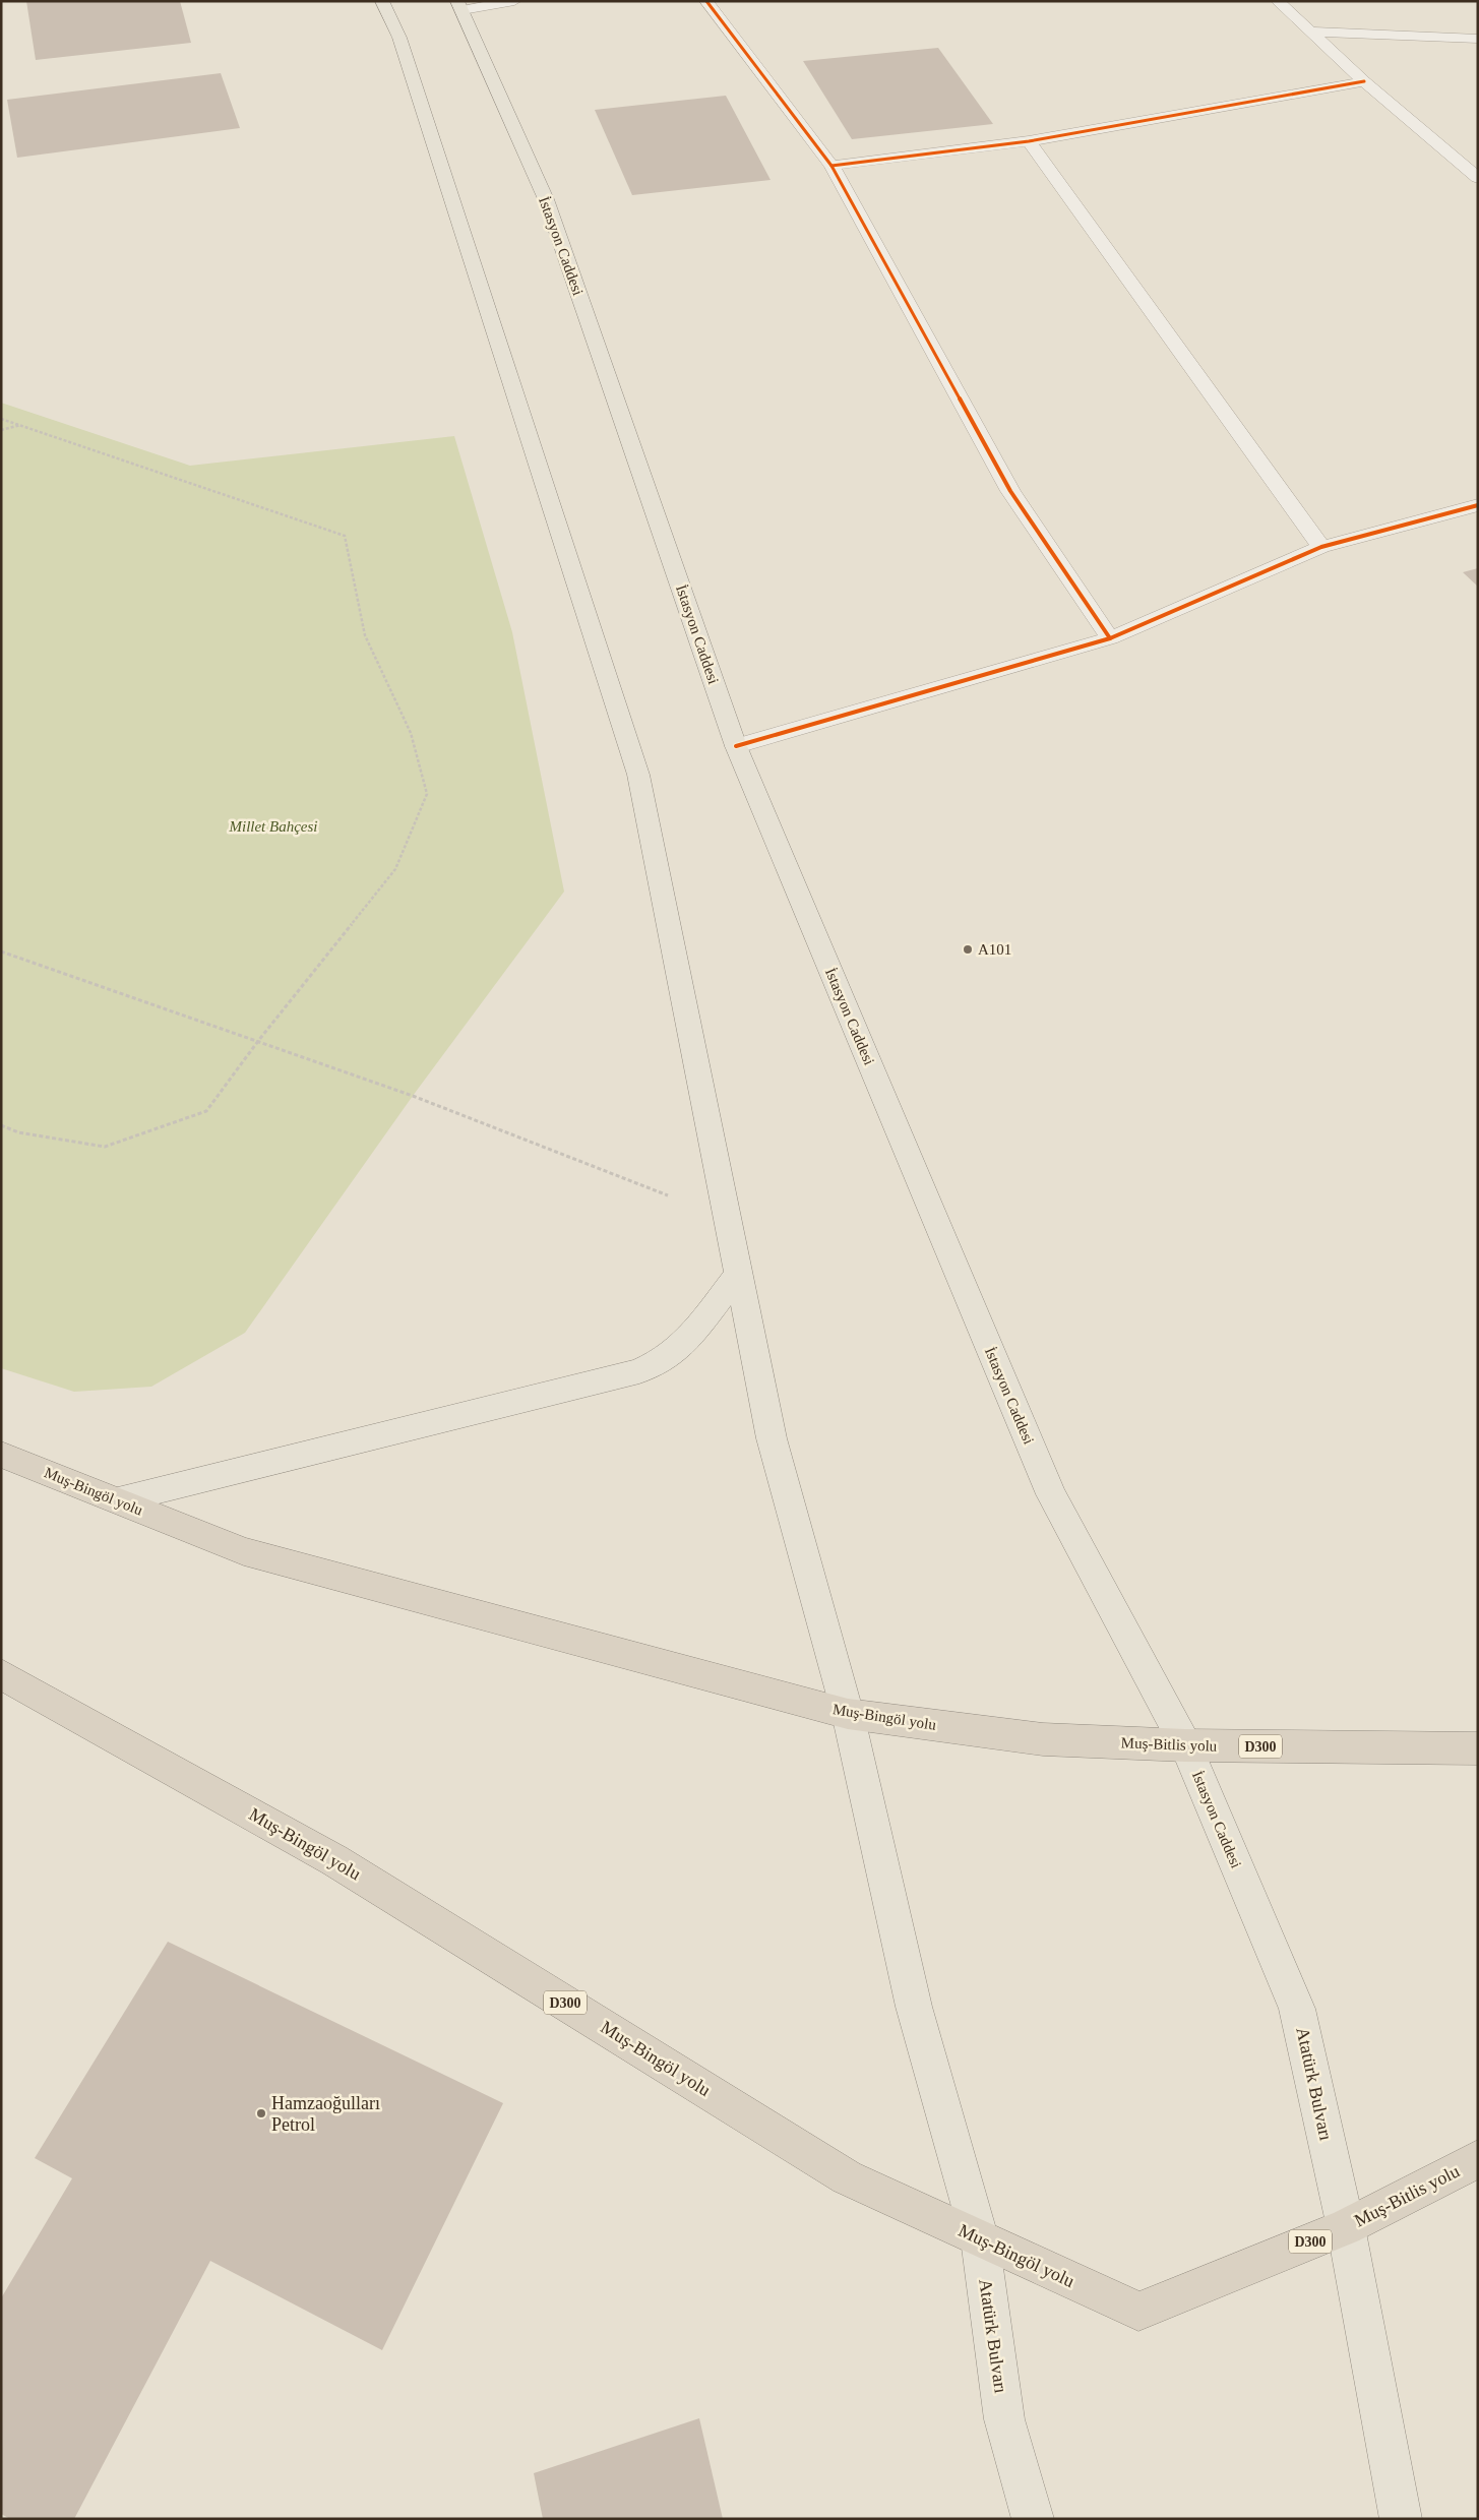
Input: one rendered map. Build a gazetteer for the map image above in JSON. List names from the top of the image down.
{
  "streets": {
    "highway": ["Muş-Bingöl yolu", "Muş-Bitlis yolu", "D300"],
    "main road": ["İstasyon Caddesi", "Atatürk Bulvarı"]
  },
  "crossings": [
    ["İstasyon Caddesi", "Muş-Bitlis yolu"],
    ["İstasyon Caddesi", "Atatürk Bulvarı"],
    ["Muş-Bingöl yolu", "Muş-Bitlis yolu"],
    ["Muş-Bingöl yolu", "Atatürk Bulvarı"],
    ["Muş-Bitlis yolu", "Atatürk Bulvarı"]
  ],
  "parks": ["Millet Bahçesi"],
  "places": ["A101", "Hamzaoğulları Petrol"]
}
